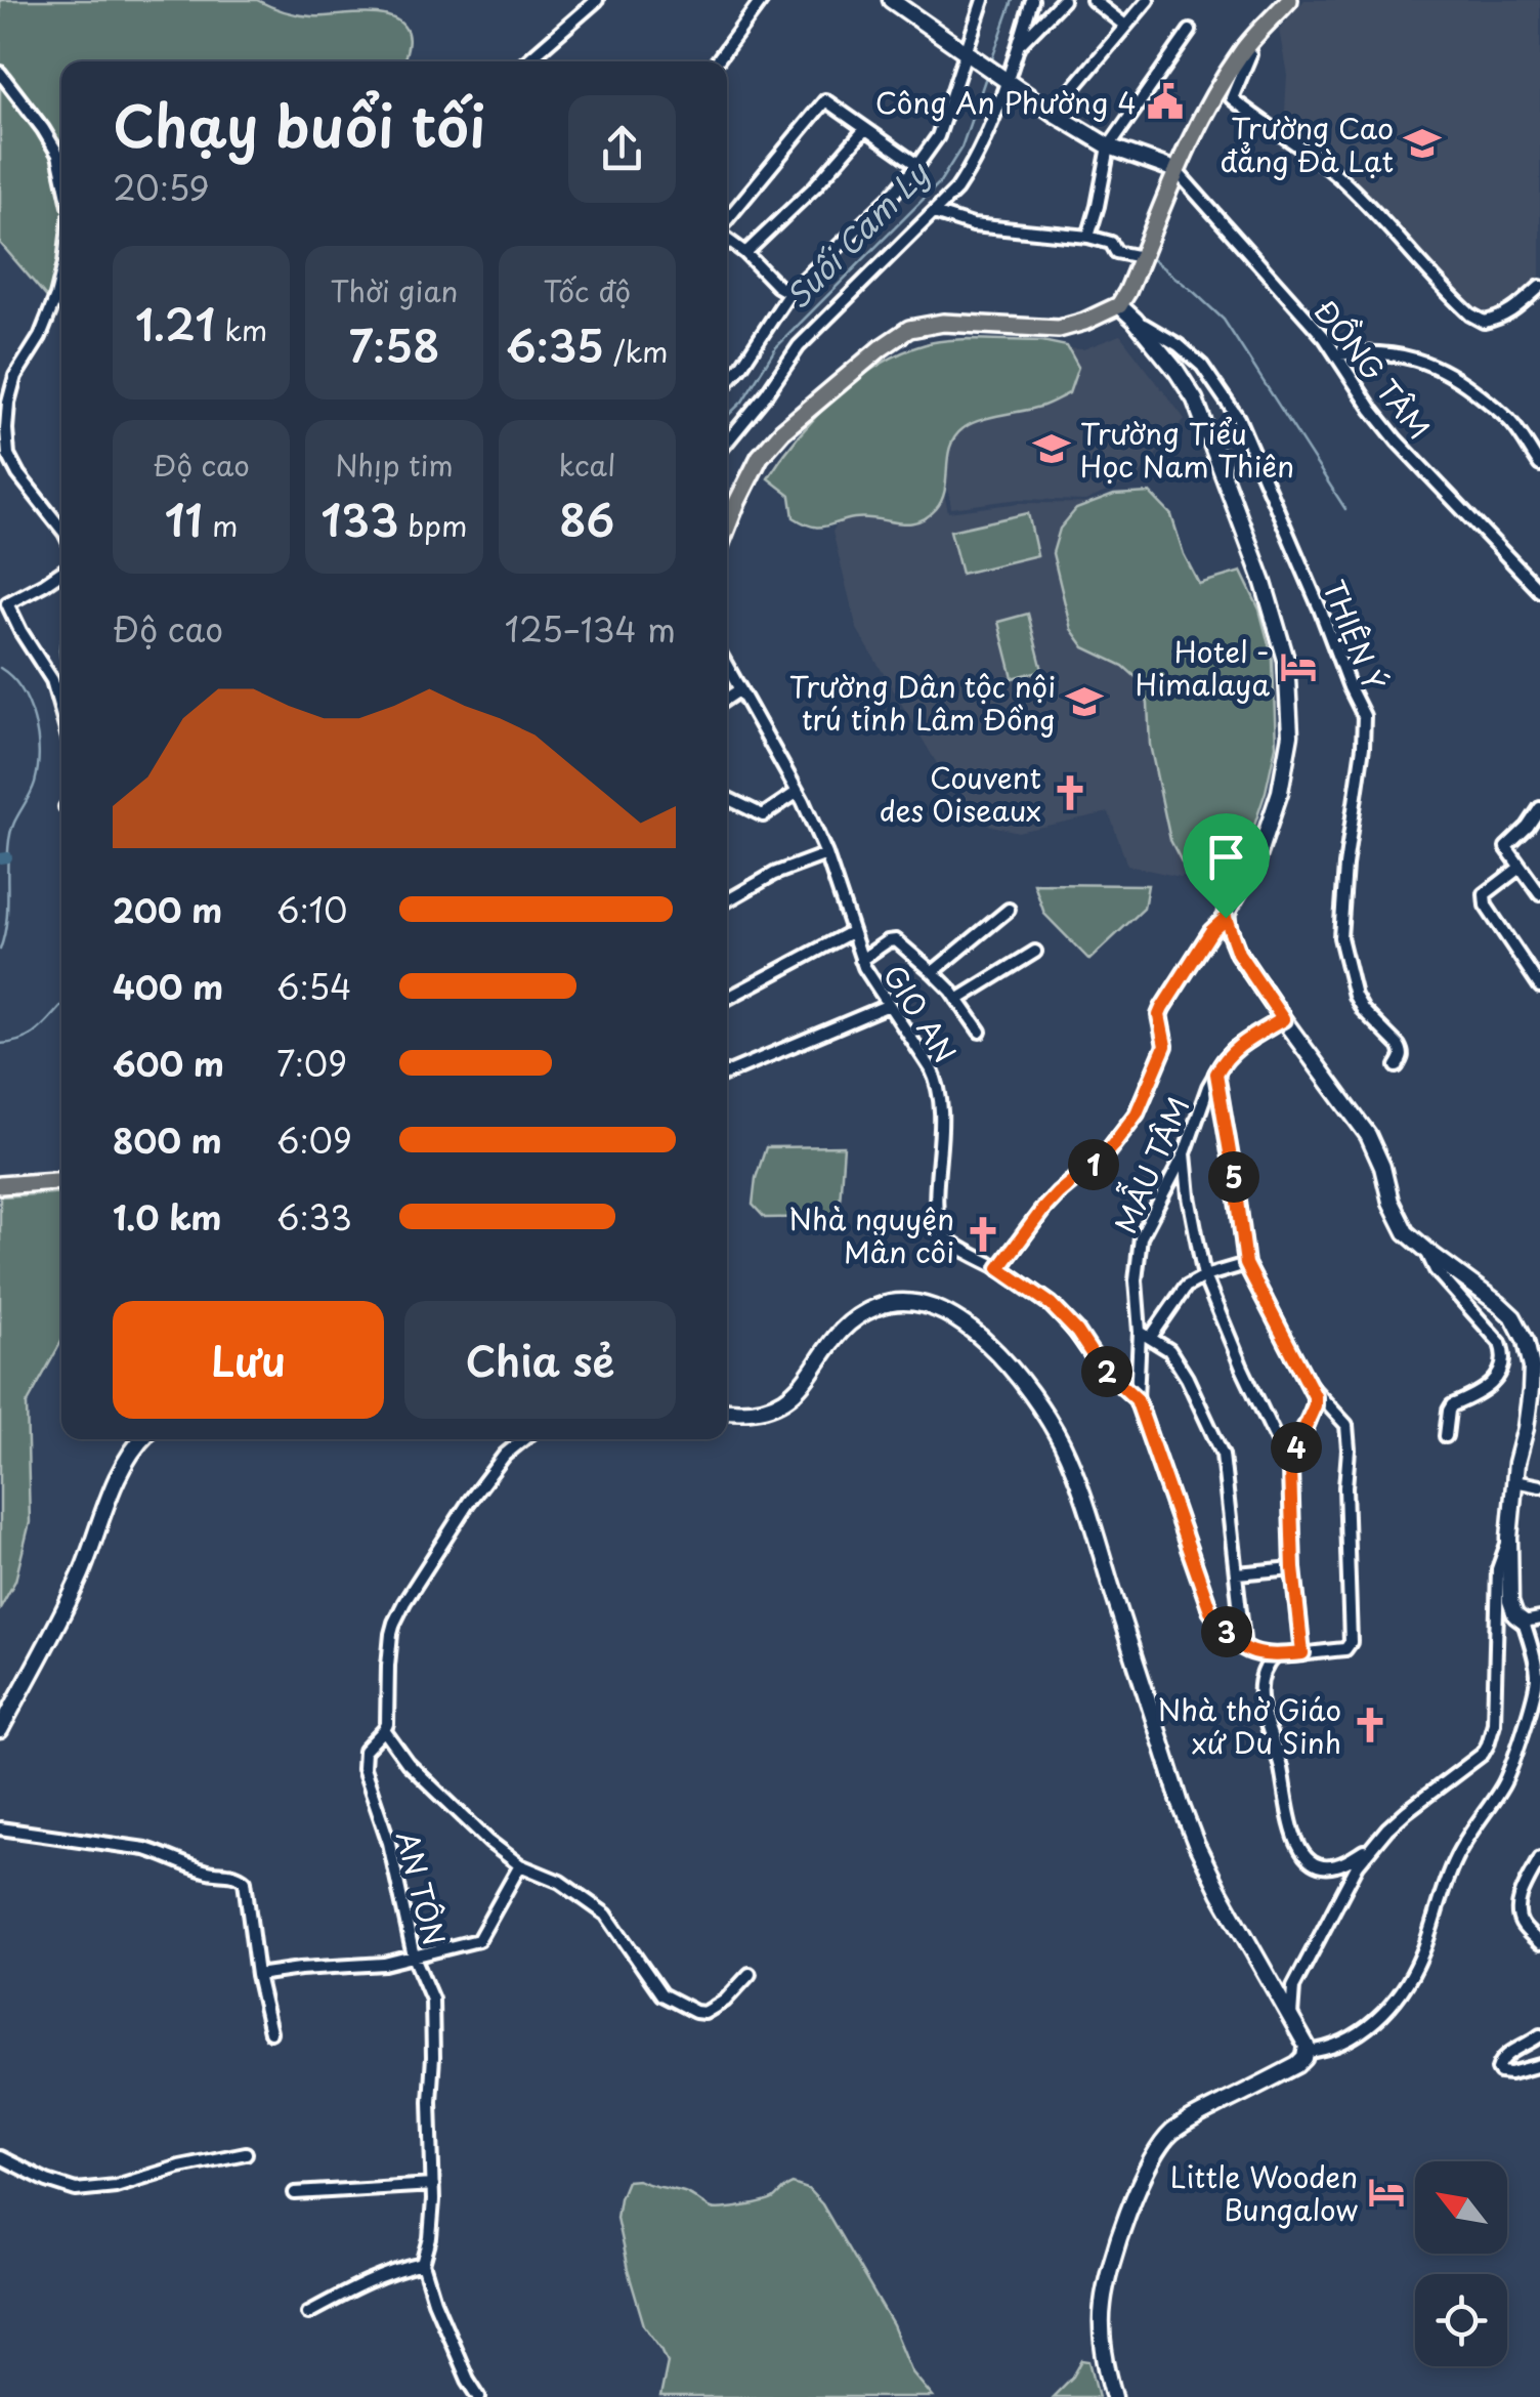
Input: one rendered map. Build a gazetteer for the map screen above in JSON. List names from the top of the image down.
{
  "streets": {
    "street": [
      "ĐỒNG TÂM",
      "THIỆN Ý",
      "GIO AN",
      "MẪU TÂM",
      "AN TÔN"
    ]
  },
  "crossings": [
    ["GIO AN", "MẪU TÂM"]
  ],
  "water": ["Suối Cam Ly"],
  "places": {
    "public building": ["Công An Phường 4"],
    "school or university": ["Trường Cao đẳng Đà Lạt", "Trường Tiểu Học Nam Thiên", "Trường Dân tộc nội trú tỉnh Lâm Đồng"],
    "hotel": ["Hotel - Himalaya", "Little Wooden Bungalow"],
    "church": ["Couvent des Oiseaux", "Nhà nguyện Mân côi", "Nhà thờ Giáo xứ Du Sinh"]
  },
  "north": "top left",
  "page": {
    "heading": ["Chạy buổi tối", "20:59"],
    "stats": [
      ["1.21 km"],
      ["Thời gian", "7:58"],
      ["Tốc độ", "6:35 /km"],
      ["Độ cao", "11 m"],
      ["Nhịp tim", "133 bpm"],
      ["kcal", "86"]
    ],
    "chart": ["Độ cao", "125–134 m"],
    "list": [
      {
        "name": "200 m",
        "note": "6:10"
      },
      {
        "name": "400 m",
        "note": "6:54"
      },
      {
        "name": "600 m",
        "note": "7:09"
      },
      {
        "name": "800 m",
        "note": "6:09"
      },
      {
        "name": "1.0 km",
        "note": "6:33"
      }
    ],
    "pins": [
      "1",
      "5",
      "2",
      "4",
      "3"
    ],
    "buttons": ["Lưu", "Chia sẻ"]
  }
}
